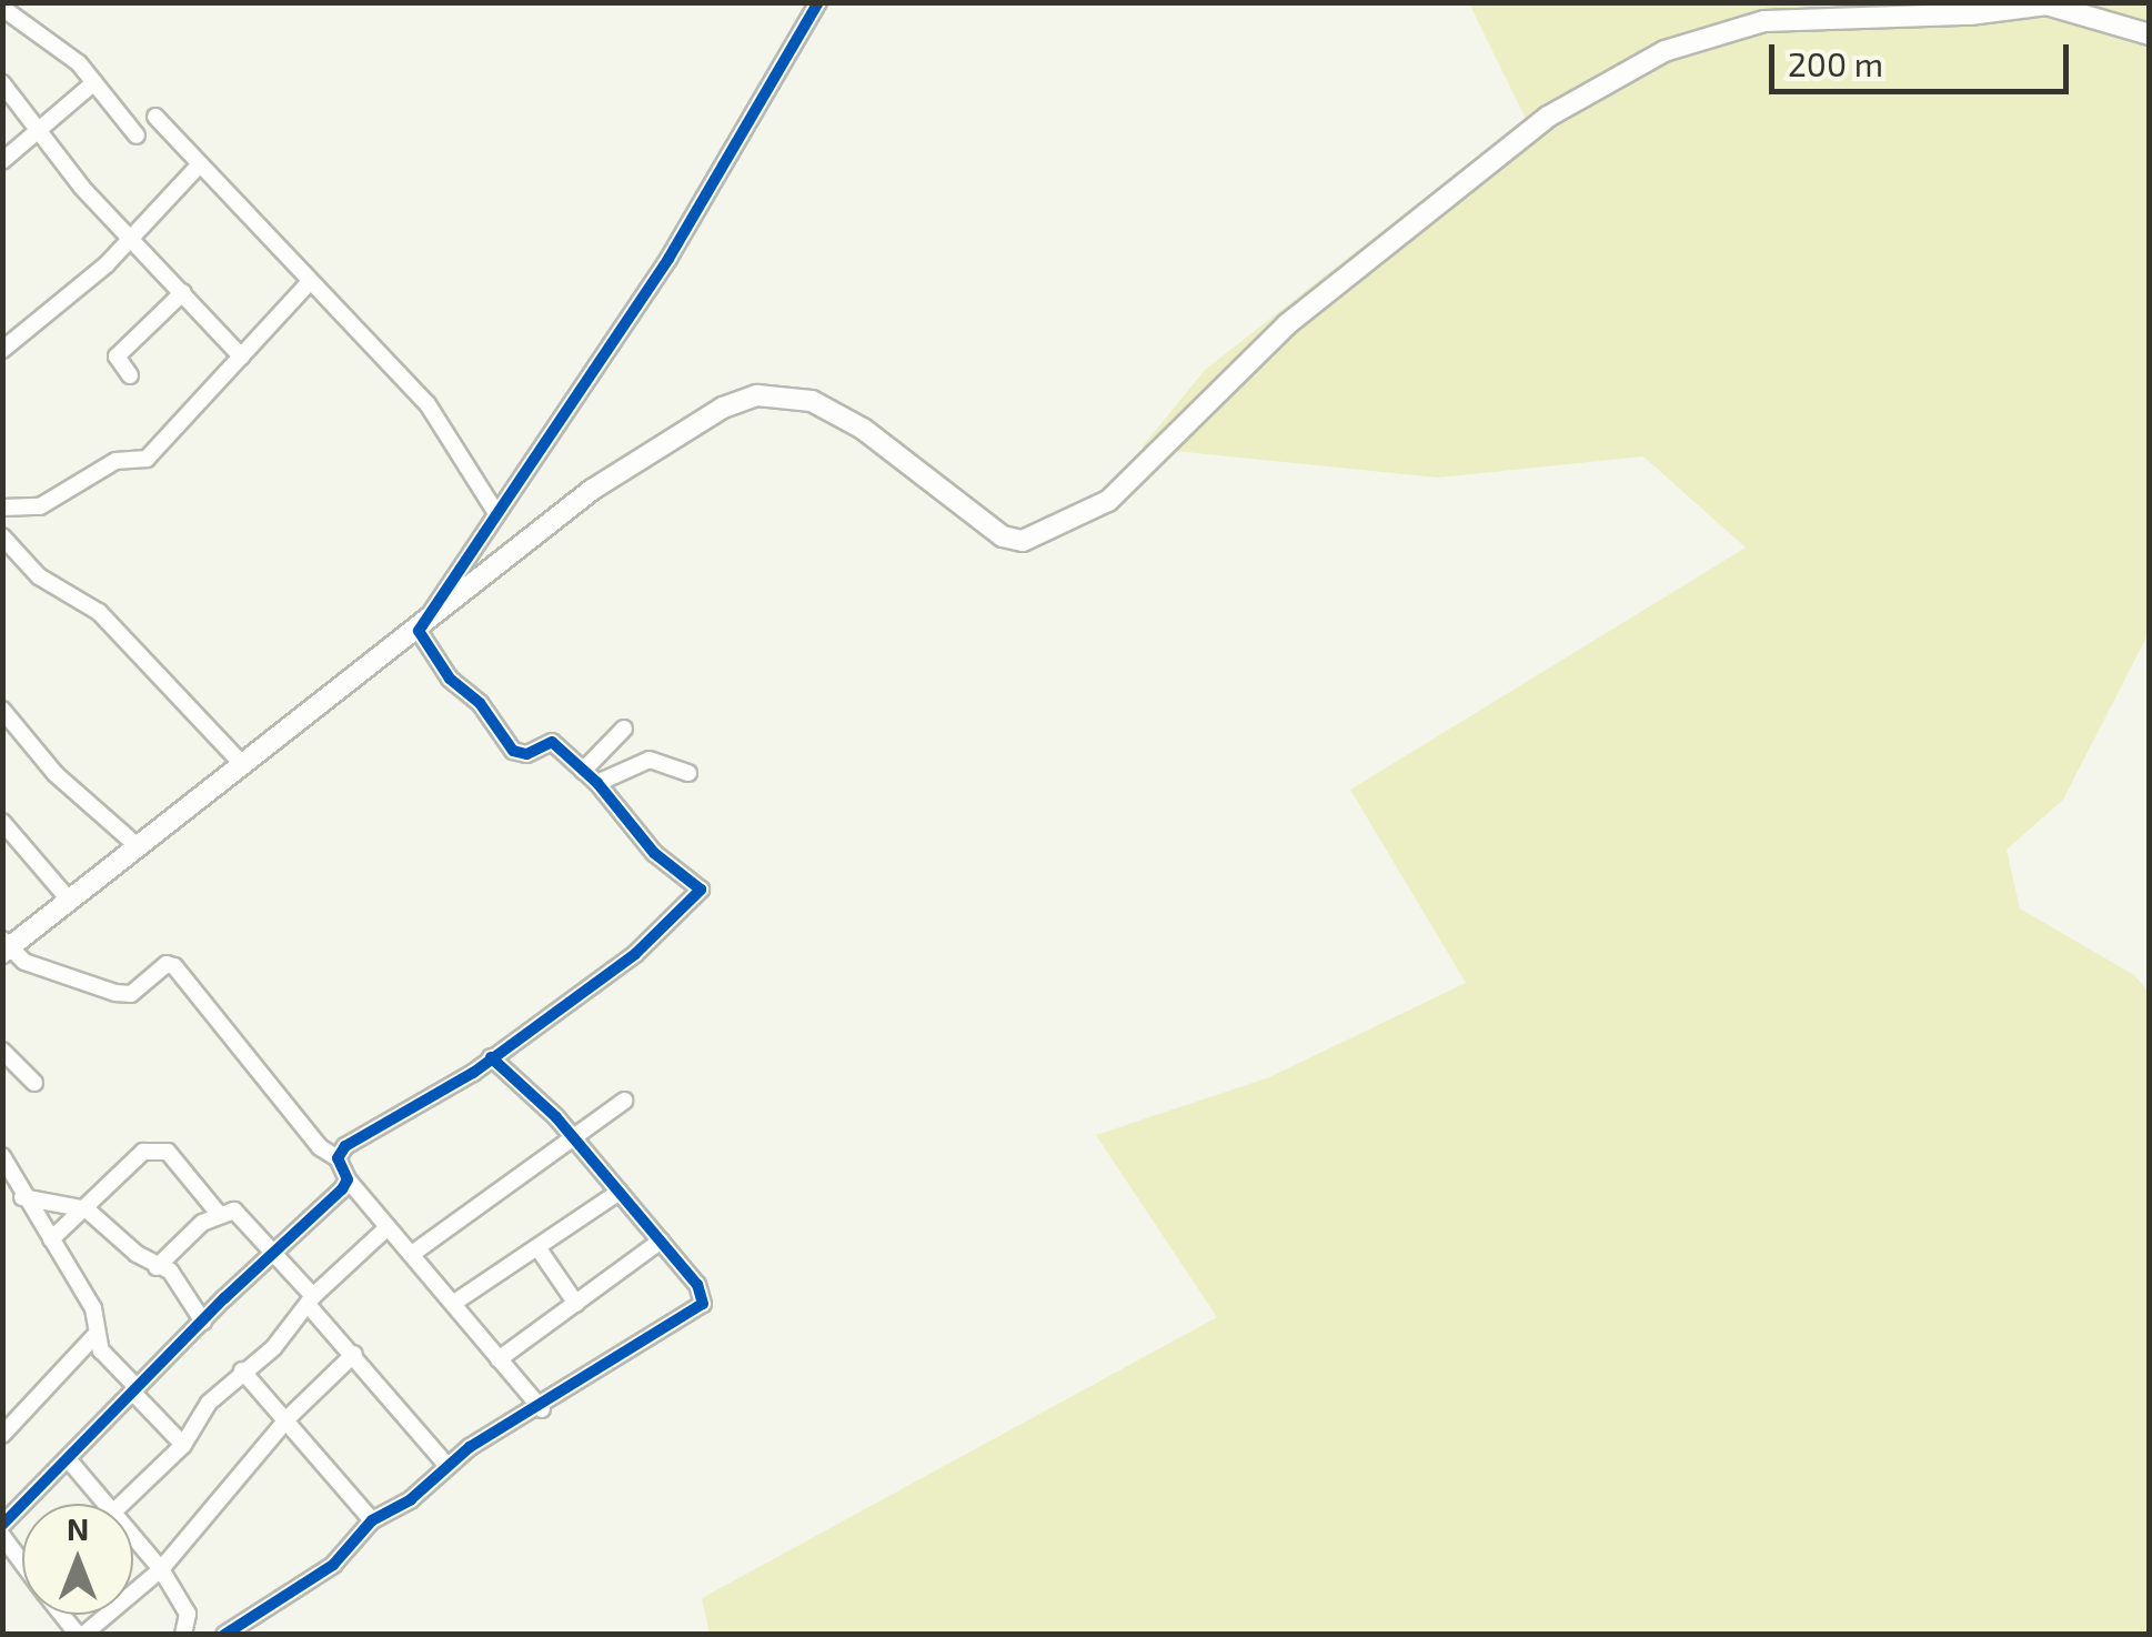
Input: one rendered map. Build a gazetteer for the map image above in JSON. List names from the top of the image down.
{
  "scale_bar": "200 m",
  "north": "top"
}
